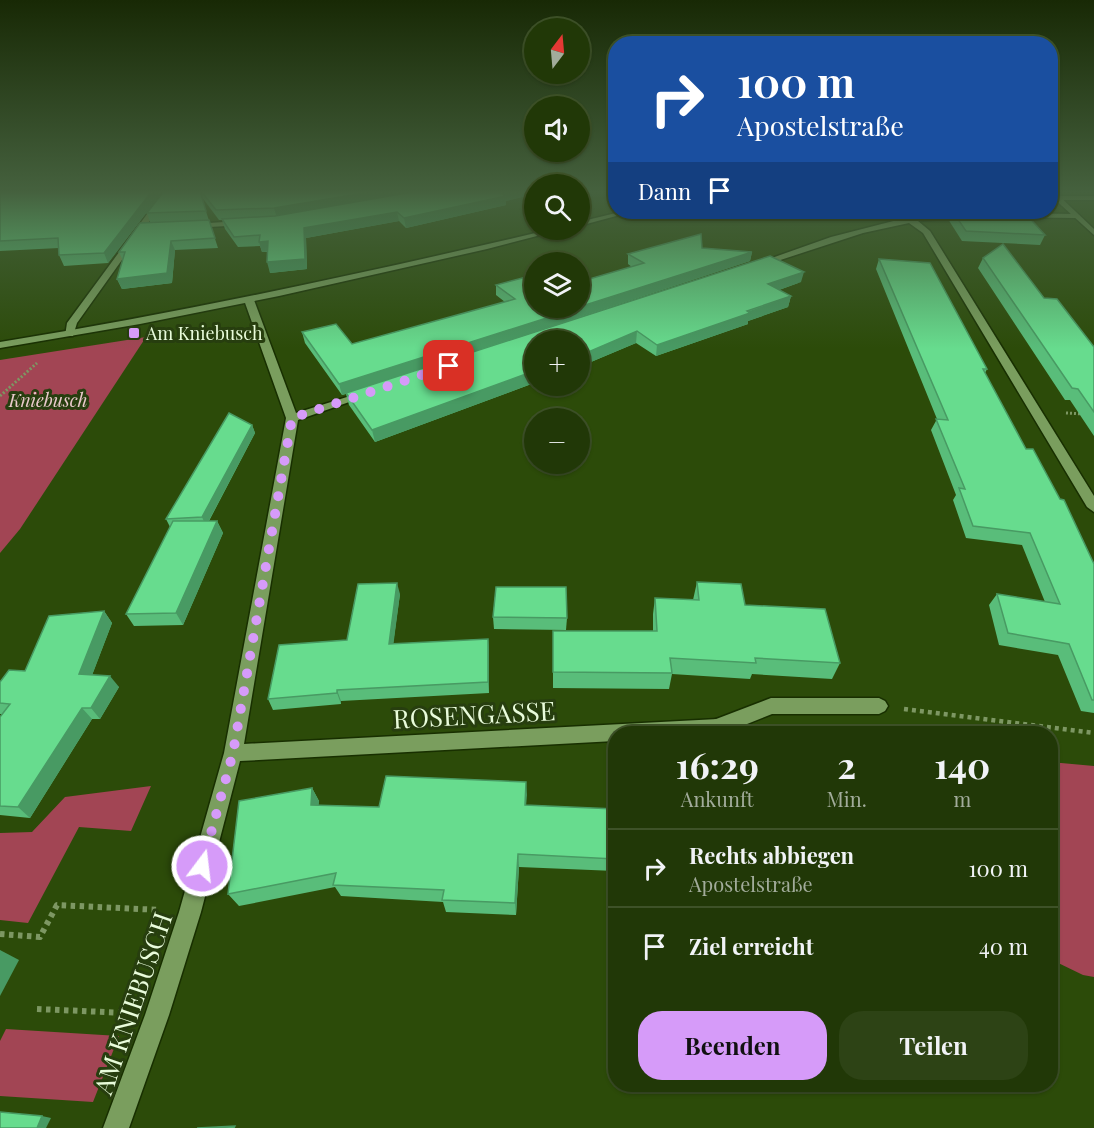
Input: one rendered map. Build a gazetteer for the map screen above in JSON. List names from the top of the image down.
{
  "streets": {
    "street": ["ROSENGASSE", "AM KNIEBUSCH"]
  },
  "crossings": [
    ["ROSENGASSE", "AM KNIEBUSCH"]
  ],
  "parks": ["Kniebusch"],
  "places": {
    "transit": ["Am Kniebusch"]
  },
  "north": "top",
  "page": {
    "map_buttons": ["+", "−"],
    "turn": ["100 m", "Apostelstraße"],
    "then": "Dann",
    "eta": [
      "16:29",
      "Ankunft",
      "2",
      "Min.",
      "140",
      "m"
    ],
    "list": [
      {
        "name": "Rechts abbiegen",
        "note": "Apostelstraße",
        "value": "100 m"
      },
      {
        "name": "Ziel erreicht",
        "value": "40 m"
      }
    ],
    "buttons": ["Beenden", "Teilen"]
  }
}
